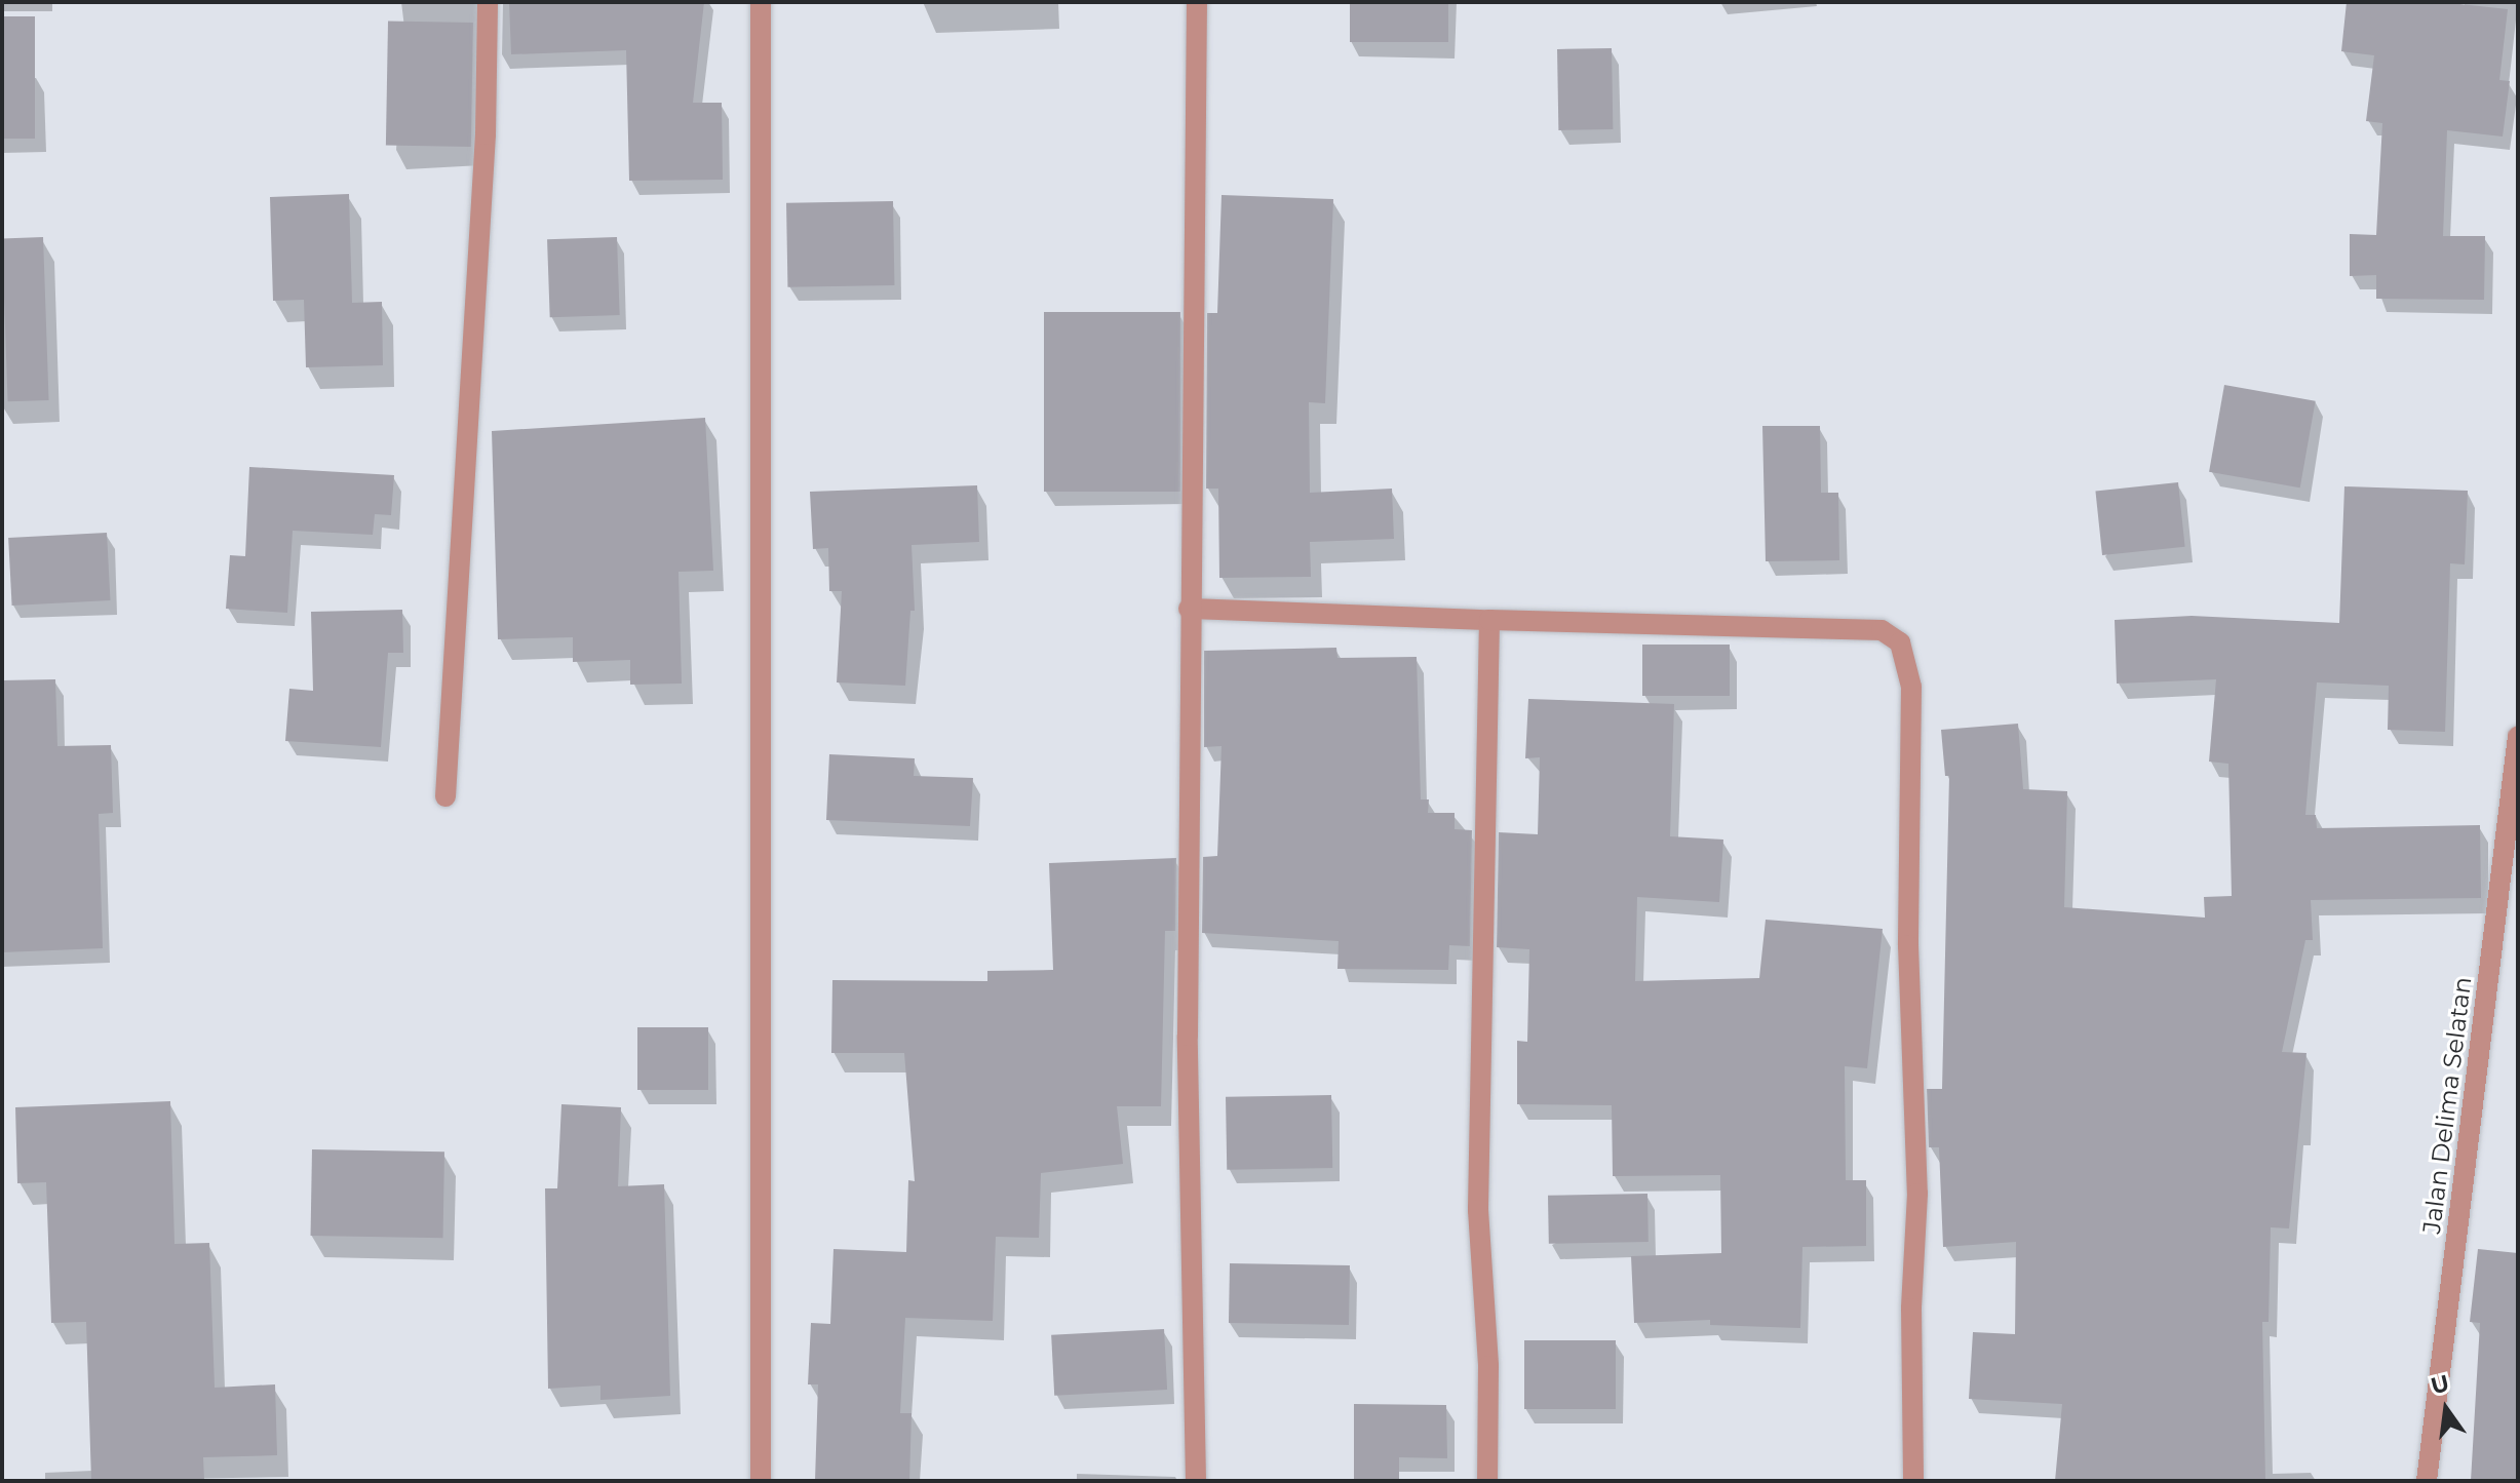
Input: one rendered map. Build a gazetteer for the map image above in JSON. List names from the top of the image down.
{
  "streets": {
    "street": ["Jalan Delima Selatan"]
  },
  "north": "top"
}
